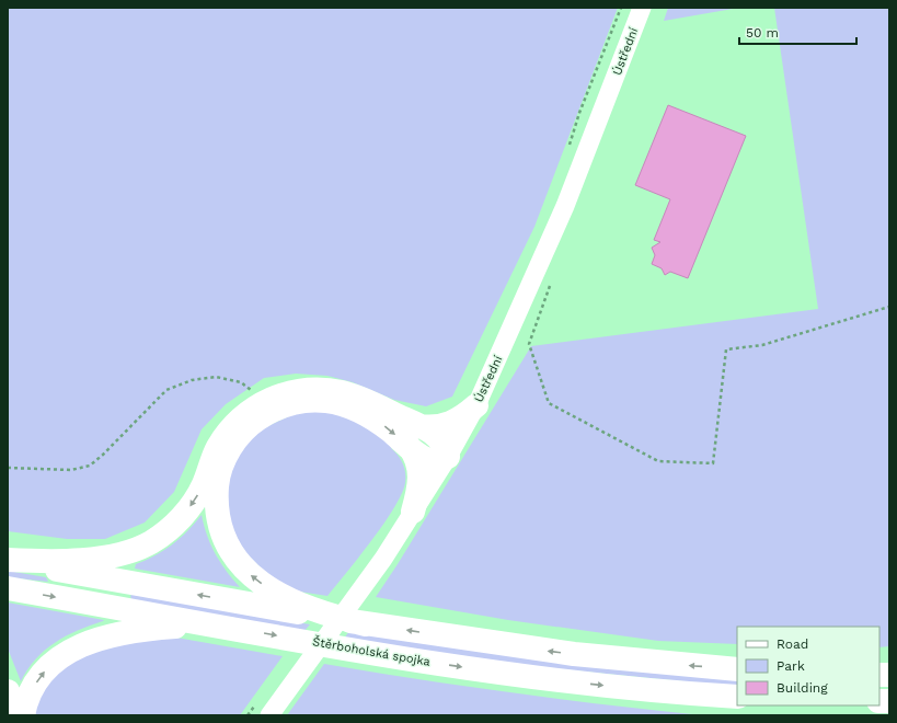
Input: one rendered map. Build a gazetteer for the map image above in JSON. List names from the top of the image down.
{
  "streets": {
    "highway": ["Štěrboholská spojka"],
    "street": ["Ústřední"]
  },
  "legend": ["Road", "Park", "Building"],
  "scale_bar": "50 m"
}
